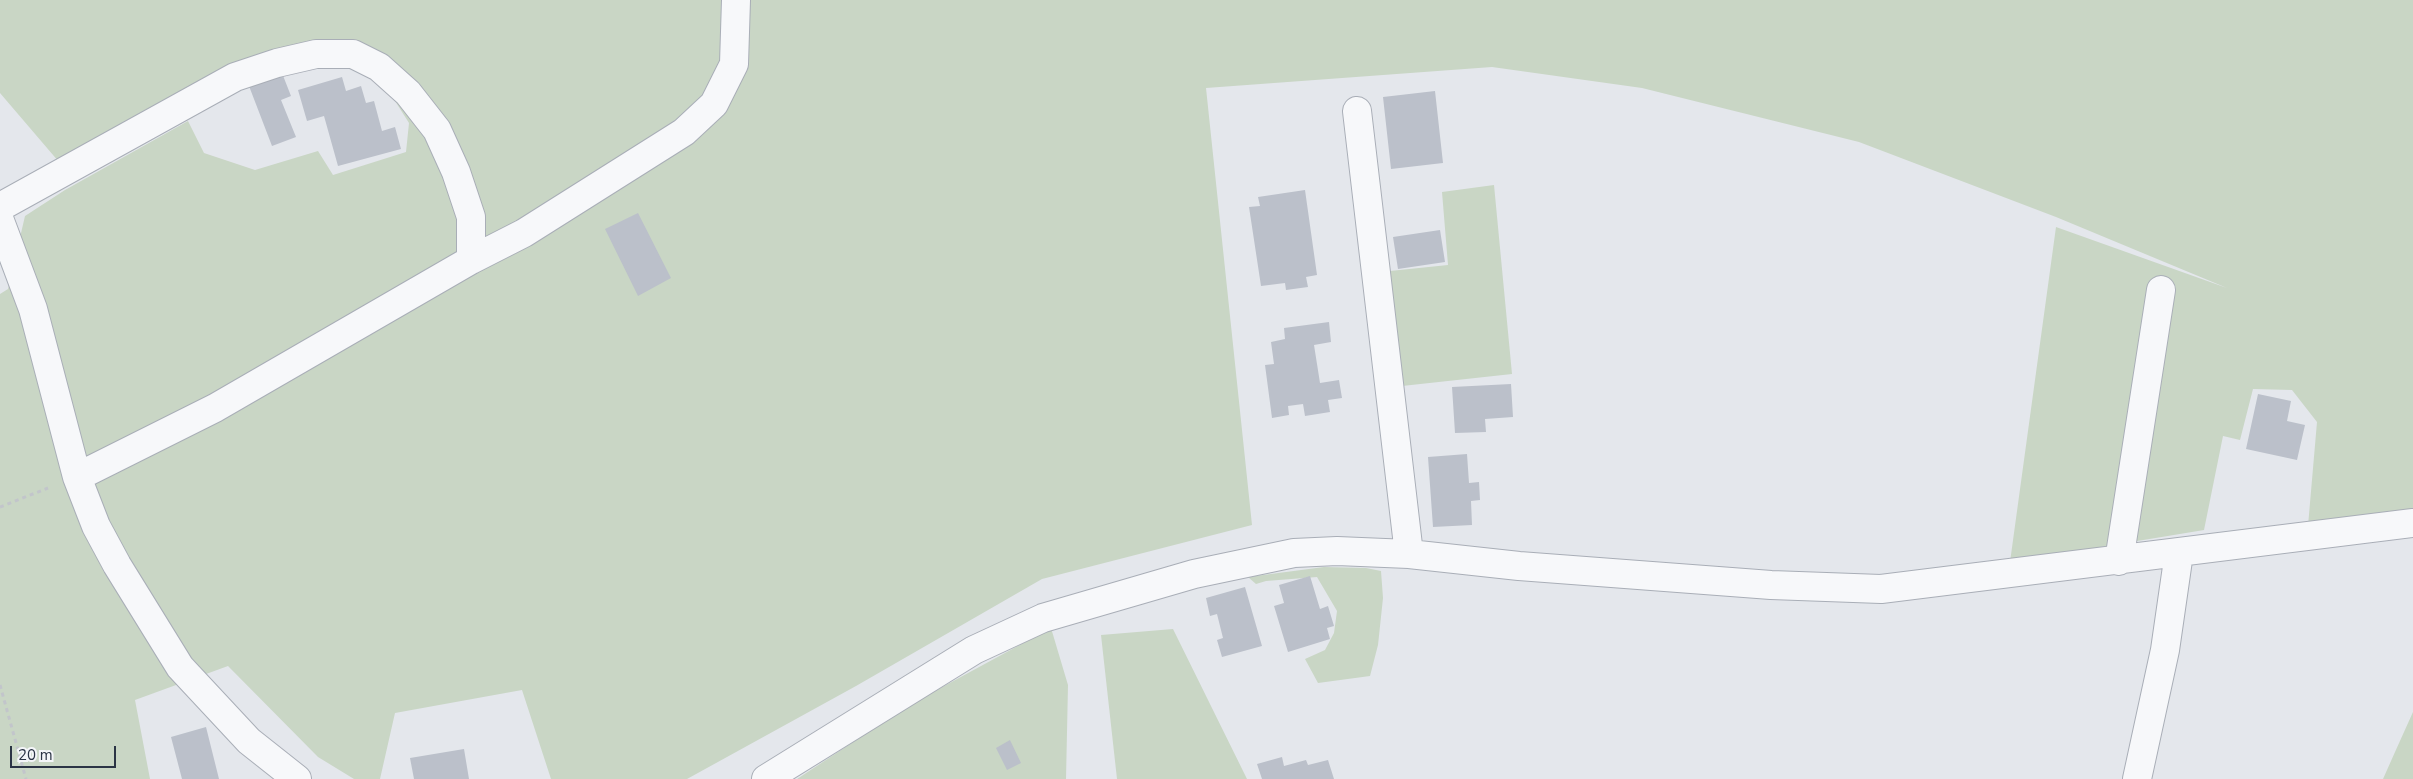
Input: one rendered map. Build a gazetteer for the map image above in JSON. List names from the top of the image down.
{
  "scale_bar": "20 m"
}
